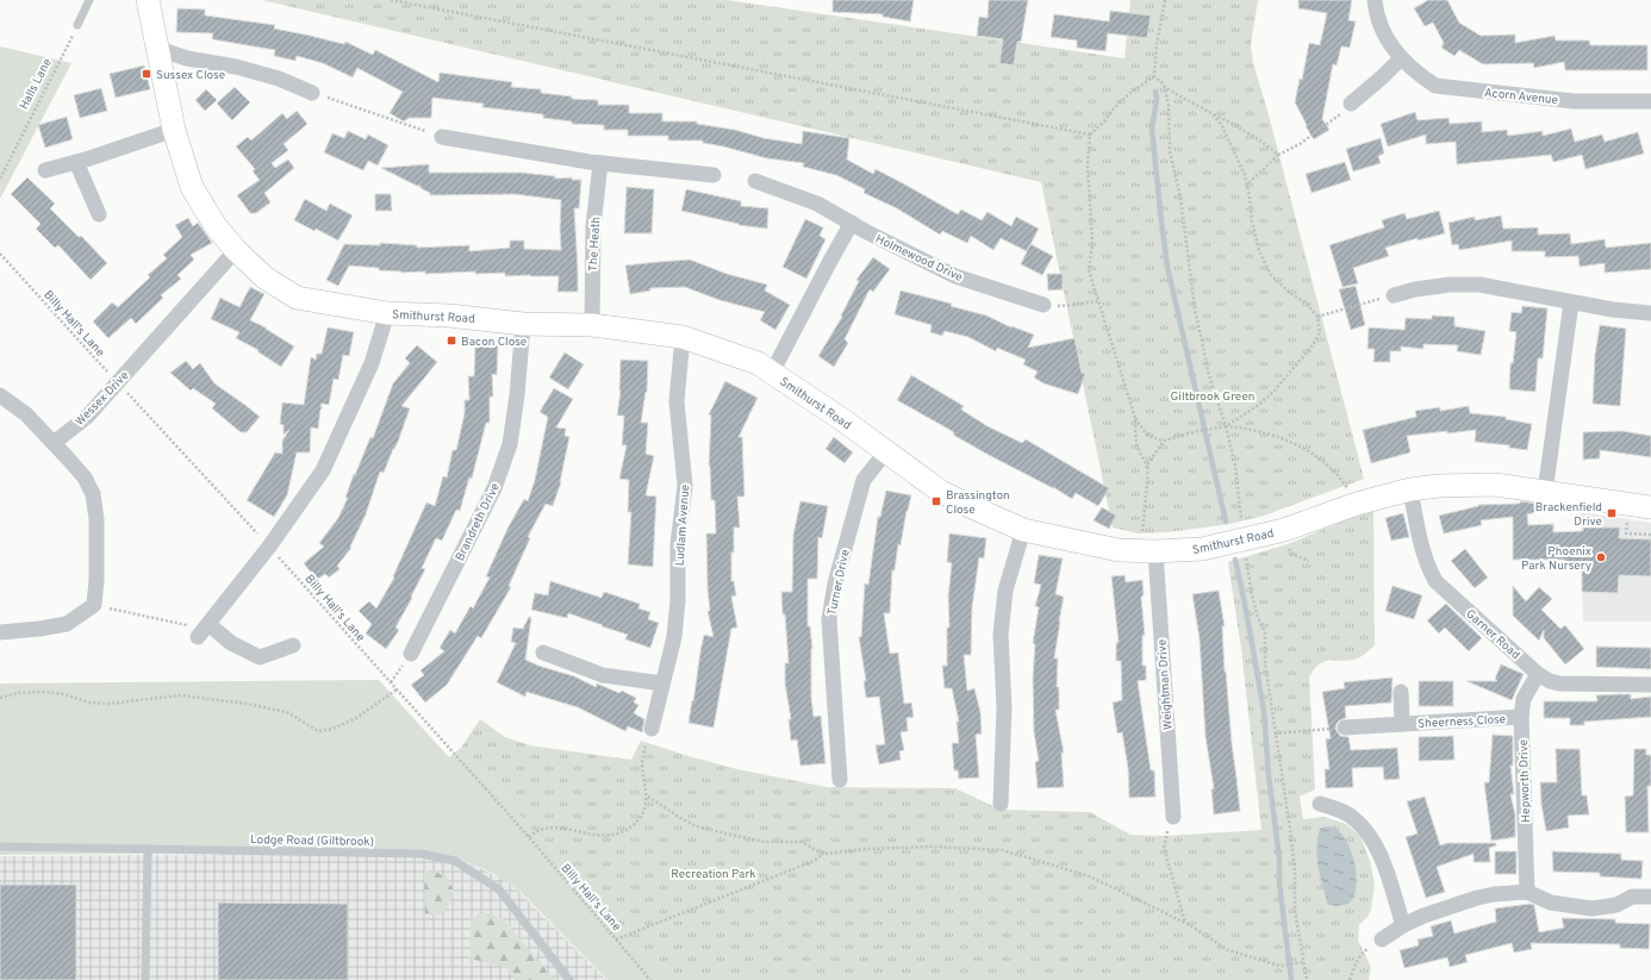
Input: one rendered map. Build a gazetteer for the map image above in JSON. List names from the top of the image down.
{
  "streets": {
    "street": [
      "Acorn Avenue",
      "The Heath",
      "Holmewood Drive",
      "Smithurst Road",
      "Wessex Drive",
      "Brandreth Drive",
      "Ludlam Avenue",
      "Turner Drive",
      "Garner Road",
      "Weightman Drive",
      "Sheerness Close",
      "Hepworth Drive"
    ],
    "lane": ["Lodge Road (Giltbrook)"],
    "path": ["Halls Lane", "Billy Hall's Lane"]
  },
  "crossings": [
    ["The Heath", "Smithurst Road"],
    ["Smithurst Road", "Wessex Drive"],
    ["Smithurst Road", "Brandreth Drive"],
    ["Smithurst Road", "Ludlam Avenue"],
    ["Smithurst Road", "Turner Drive"],
    ["Smithurst Road", "Garner Road"],
    ["Smithurst Road", "Weightman Drive"],
    ["Billy Hall's Lane", "Wessex Drive"],
    ["Garner Road", "Hepworth Drive"],
    ["Sheerness Close", "Hepworth Drive"]
  ],
  "parks": ["Giltbrook Green", "Recreation Park"],
  "places": {
    "transit": [
      "Sussex Close",
      "Bacon Close",
      "Brassington Close",
      "Brackenfield Drive"
    ],
    "other": ["Phoenix Park Nursery"]
  }
}
